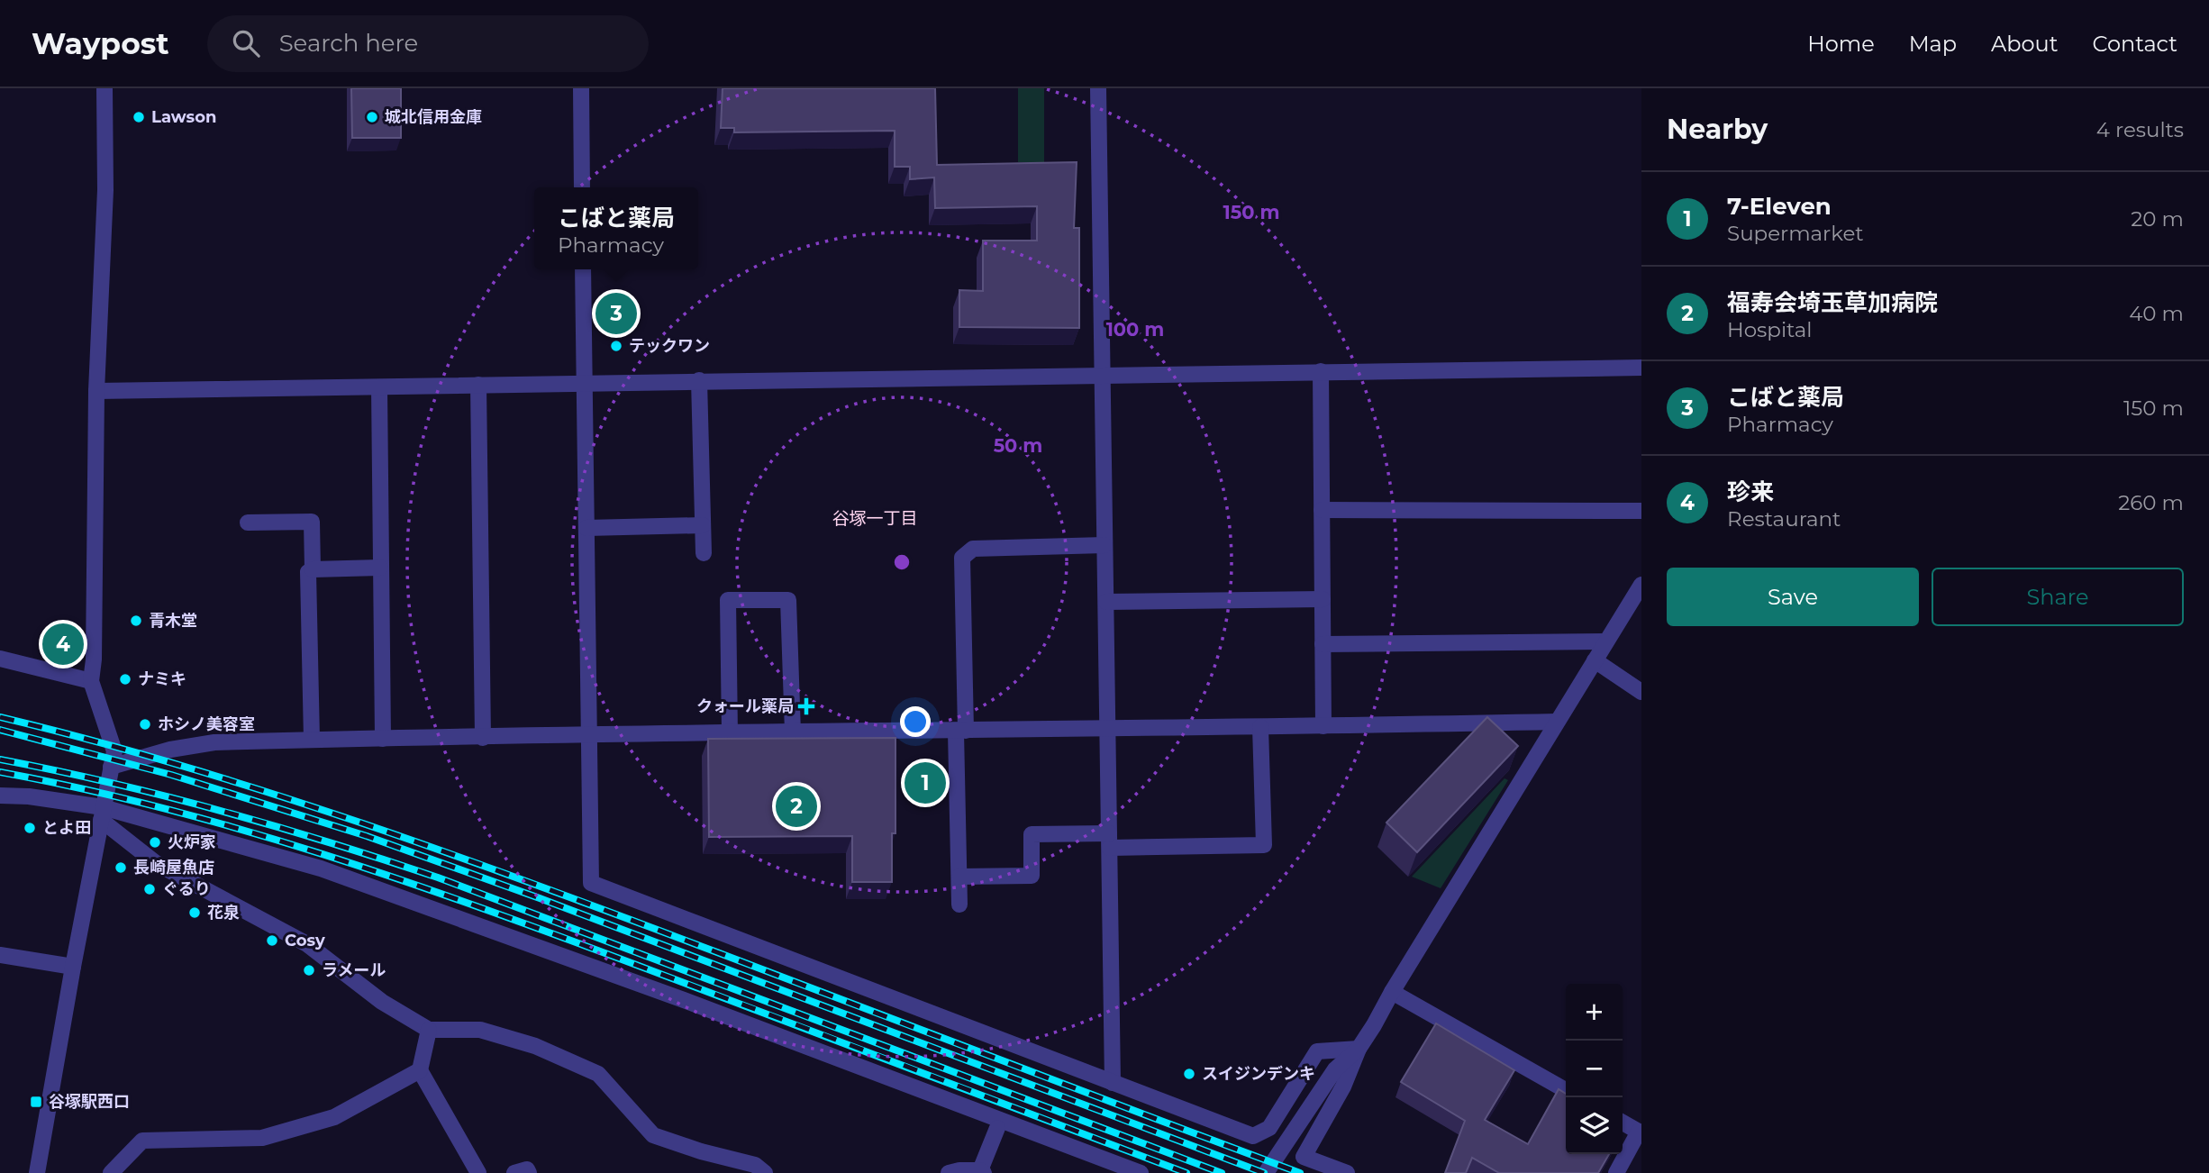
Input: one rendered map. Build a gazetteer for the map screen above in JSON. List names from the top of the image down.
{
  "districts": ["谷塚一丁目"],
  "places": {
    "other": [
      "Lawson",
      "城北信用金庫",
      "テックワン",
      "青木堂",
      "ナミキ",
      "ホシノ美容室",
      "とよ田",
      "火炉家",
      "長崎屋魚店",
      "ぐるり",
      "花泉",
      "Cosy",
      "ラメール",
      "スイジンデンキ"
    ],
    "health": ["クォール薬局"],
    "transit": ["谷塚駅西口"]
  },
  "page": {
    "header": "Waypost",
    "search": "Search here",
    "nav": [
      "Home",
      "Map",
      "About",
      "Contact"
    ],
    "heading": ["Nearby", "4 results"],
    "list": [
      {
        "mark": "1",
        "name": "7-Eleven",
        "note": "Supermarket",
        "value": "20 m"
      },
      {
        "mark": "2",
        "name": "福寿会埼玉草加病院",
        "note": "Hospital",
        "value": "40 m"
      },
      {
        "mark": "3",
        "name": "こばと薬局",
        "note": "Pharmacy",
        "value": "150 m"
      },
      {
        "mark": "4",
        "name": "珍来",
        "note": "Restaurant",
        "value": "260 m"
      }
    ],
    "popup": ["こばと薬局", "Pharmacy"],
    "pins": [
      "3",
      "4",
      "1",
      "2"
    ],
    "buttons": ["Save", "Share"],
    "map_buttons": ["+", "−"]
  },
  "rings": ["150 m", "100 m", "50 m"]
}
